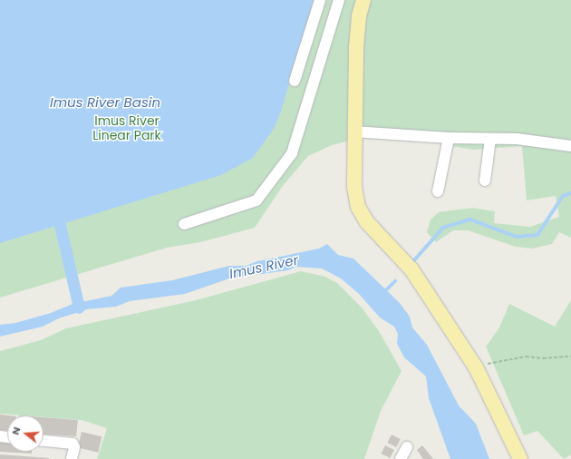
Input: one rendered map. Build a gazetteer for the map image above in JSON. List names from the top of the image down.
{
  "water": ["Imus River Basin", "Imus River"],
  "parks": ["Imus River Linear Park"],
  "north": "left"
}
